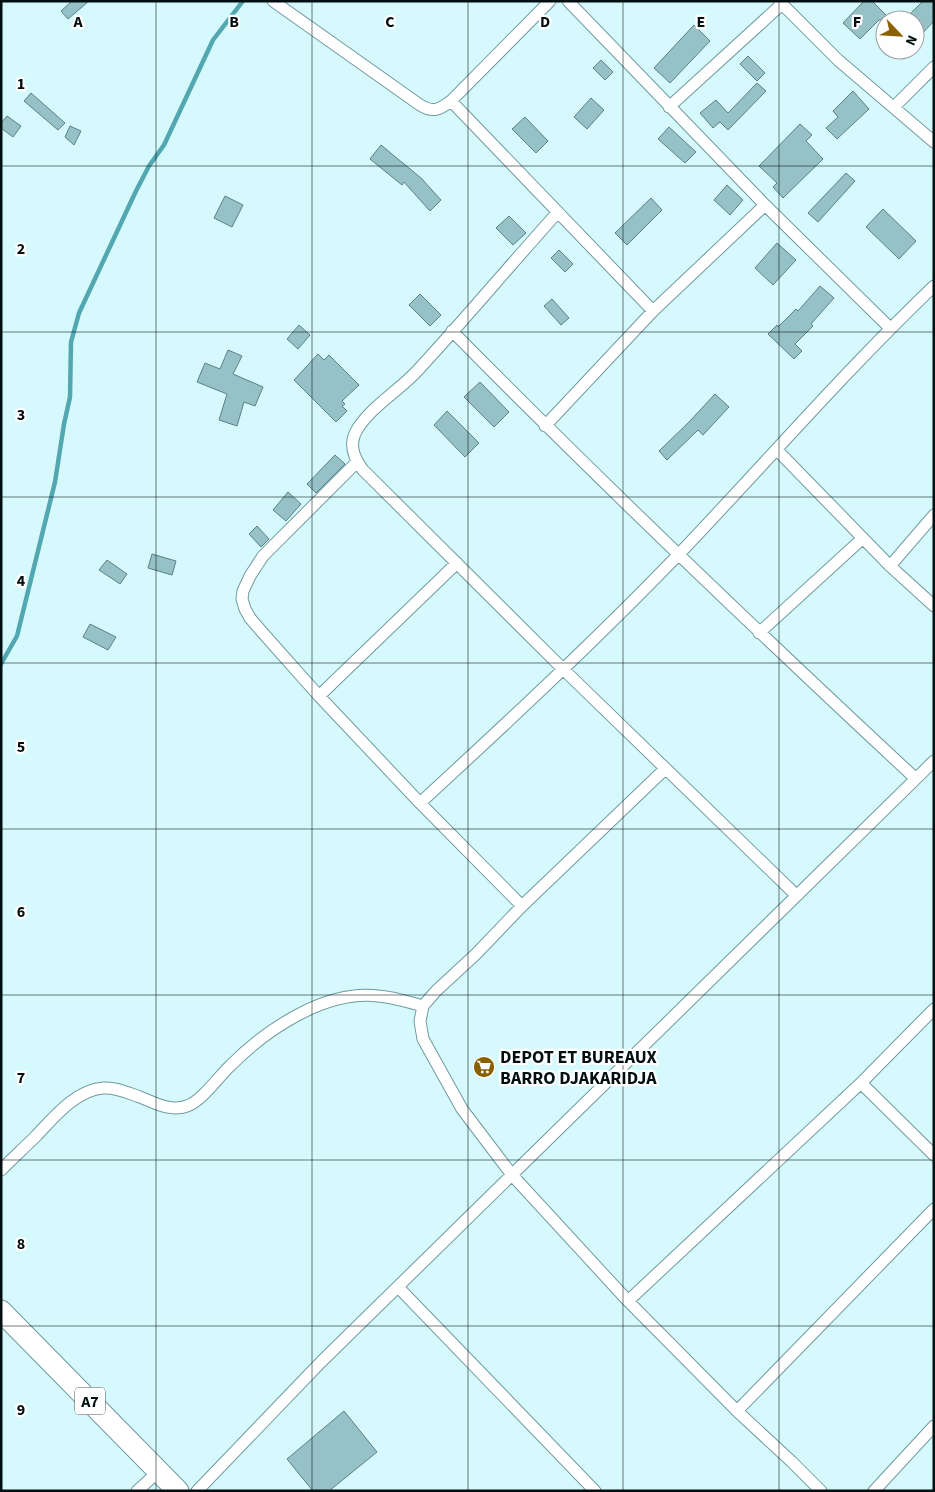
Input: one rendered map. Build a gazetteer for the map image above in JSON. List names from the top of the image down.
{
  "streets": {
    "highway": ["A7"]
  },
  "places": {
    "supermarket": ["DEPOT ET BUREAUX BARRO DJAKARIDJA"]
  },
  "north": "bottom right",
  "grid": {
    "columns": [
      "A",
      "B",
      "C",
      "D",
      "E",
      "F"
    ],
    "rows": [
      "1",
      "2",
      "3",
      "4",
      "5",
      "6",
      "7",
      "8",
      "9"
    ]
  }
}
